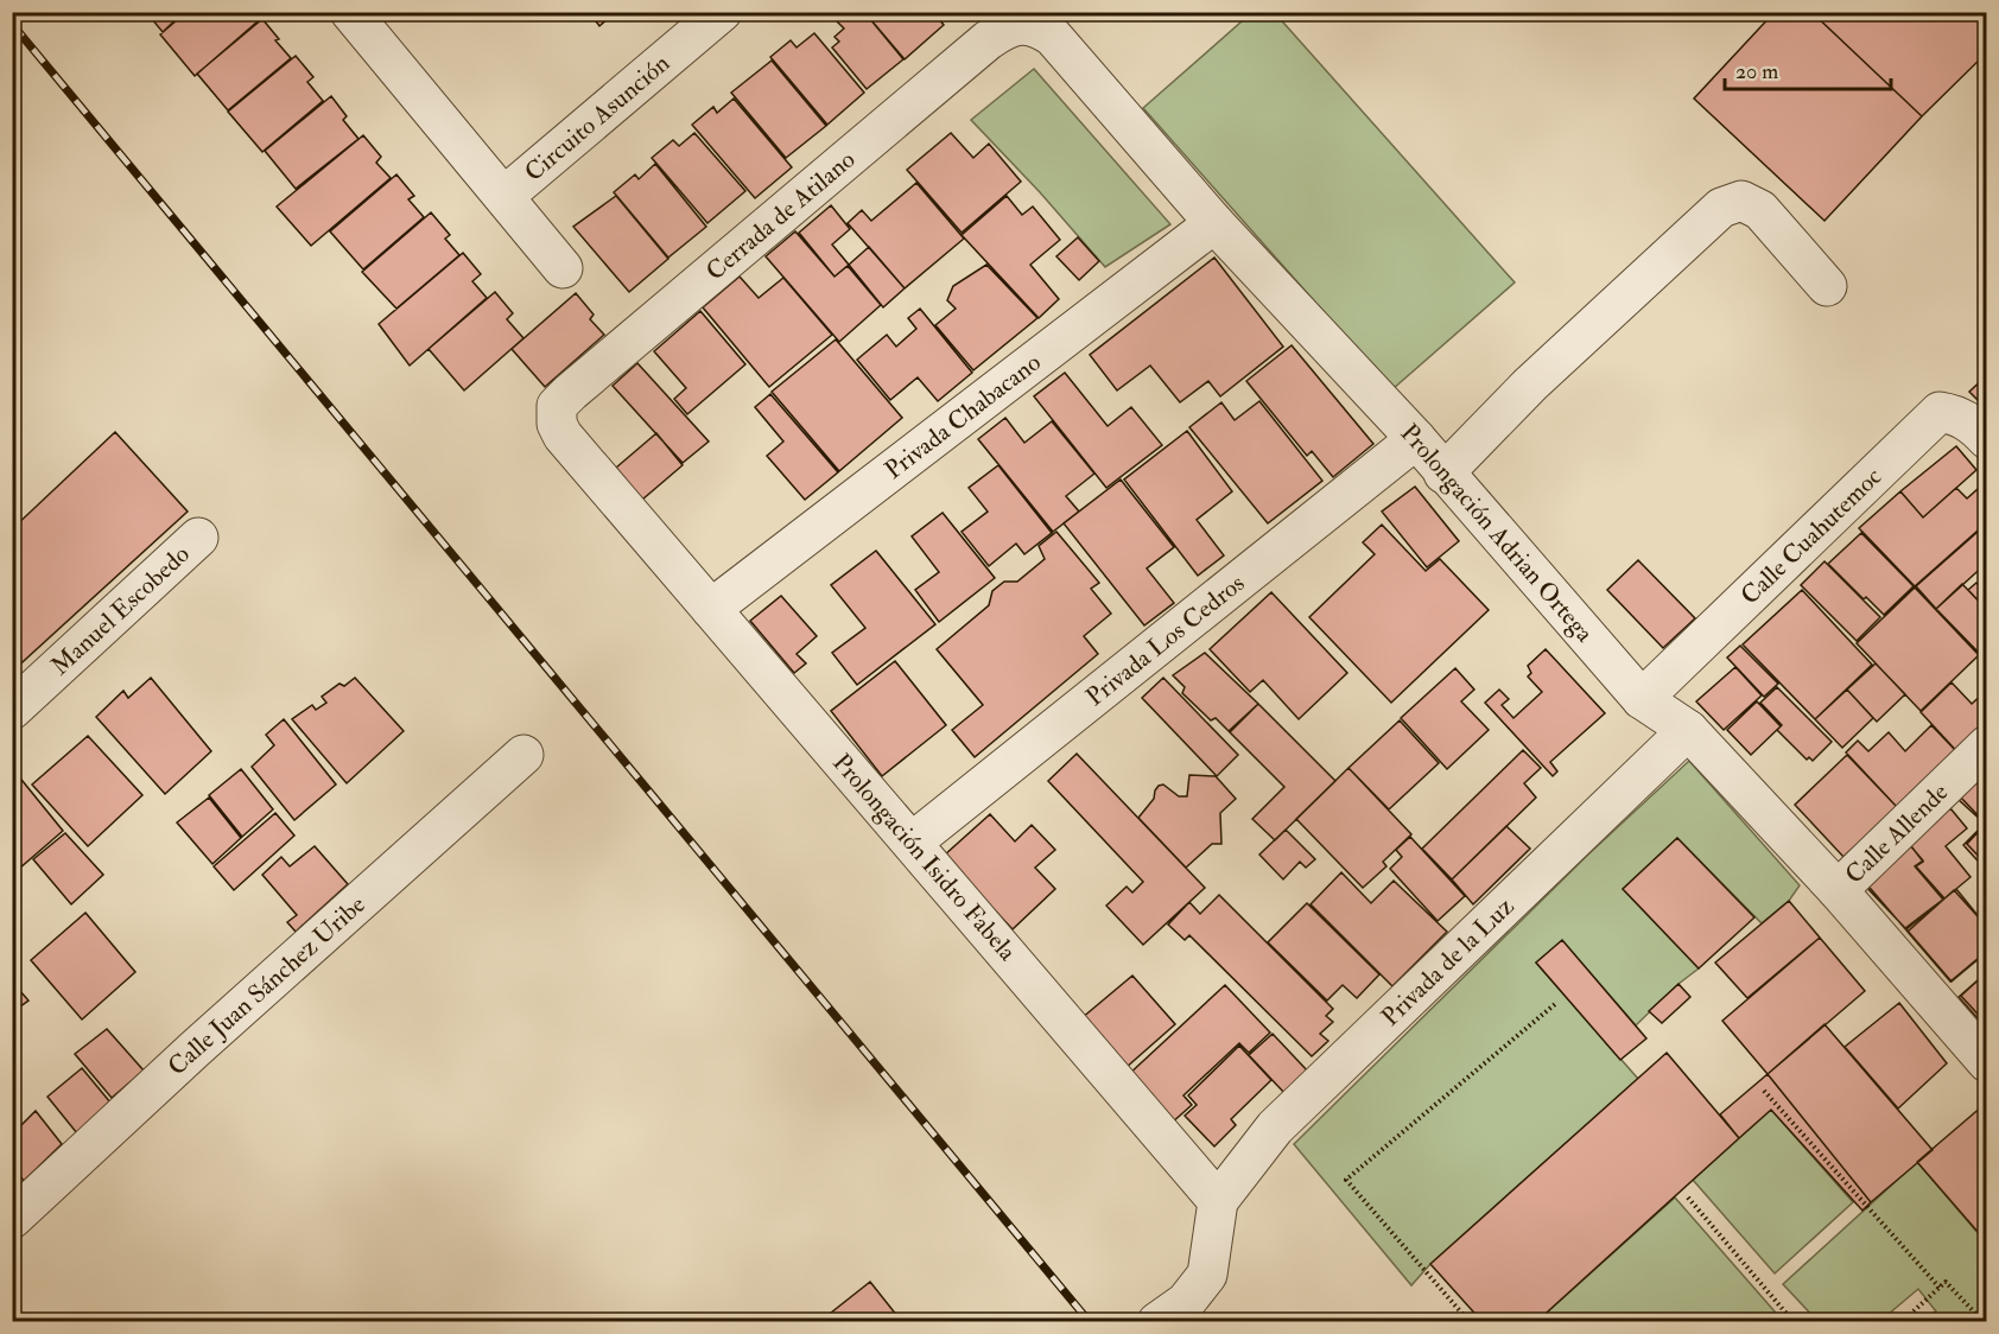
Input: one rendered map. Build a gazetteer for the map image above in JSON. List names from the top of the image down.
{
  "streets": {
    "street": [
      "Circuito Asunción",
      "Cerrada de Atilano",
      "Privada Chabacano",
      "Prolongación Adrian Ortega",
      "Calle Cuahutemoc",
      "Manuel Escobedo",
      "Privada Los Cedros",
      "Calle Allende",
      "Prolongación Isidro Fabela",
      "Privada de la Luz",
      "Calle Juan Sánchez Uribe"
    ]
  },
  "crossings": [
    ["Cerrada de Atilano", "Prolongación Adrian Ortega"],
    ["Cerrada de Atilano", "Prolongación Isidro Fabela"],
    ["Privada Chabacano", "Prolongación Adrian Ortega"],
    ["Privada Chabacano", "Prolongación Isidro Fabela"],
    ["Prolongación Adrian Ortega", "Calle Cuahutemoc"],
    ["Prolongación Adrian Ortega", "Privada Los Cedros"],
    ["Prolongación Adrian Ortega", "Calle Allende"],
    ["Prolongación Adrian Ortega", "Privada de la Luz"],
    ["Privada Los Cedros", "Prolongación Isidro Fabela"],
    ["Prolongación Isidro Fabela", "Privada de la Luz"]
  ],
  "scale_bar": "20 m"
}
